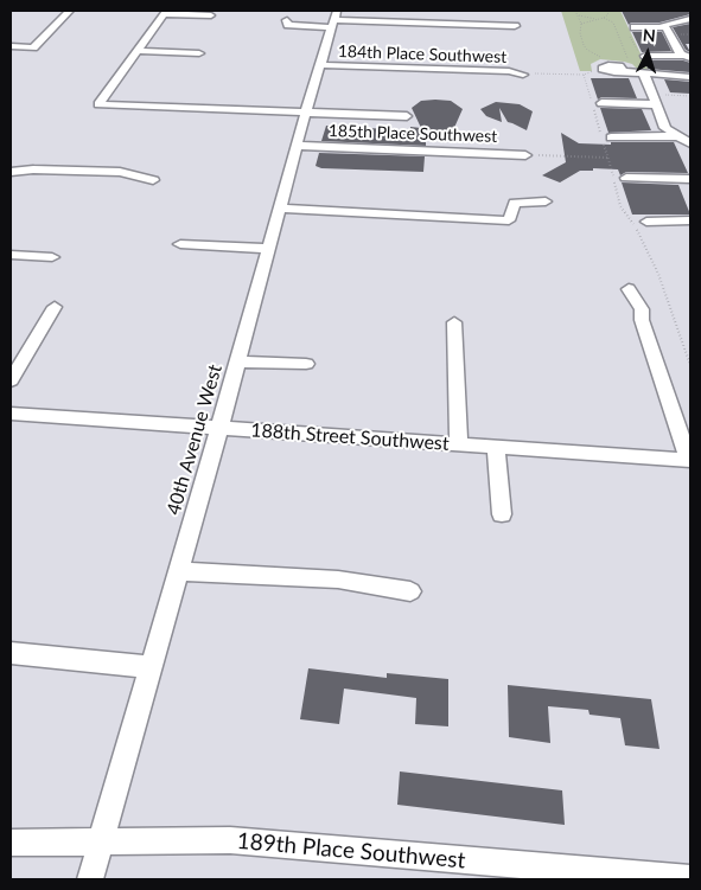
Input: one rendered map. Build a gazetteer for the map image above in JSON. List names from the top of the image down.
{
  "streets": {
    "street": [
      "184th Place Southwest",
      "185th Place Southwest",
      "188th Street Southwest",
      "40th Avenue West",
      "189th Place Southwest"
    ]
  },
  "crossings": [
    ["184th Place Southwest", "40th Avenue West"],
    ["185th Place Southwest", "40th Avenue West"],
    ["188th Street Southwest", "40th Avenue West"],
    ["40th Avenue West", "189th Place Southwest"]
  ],
  "north": "top"
}
